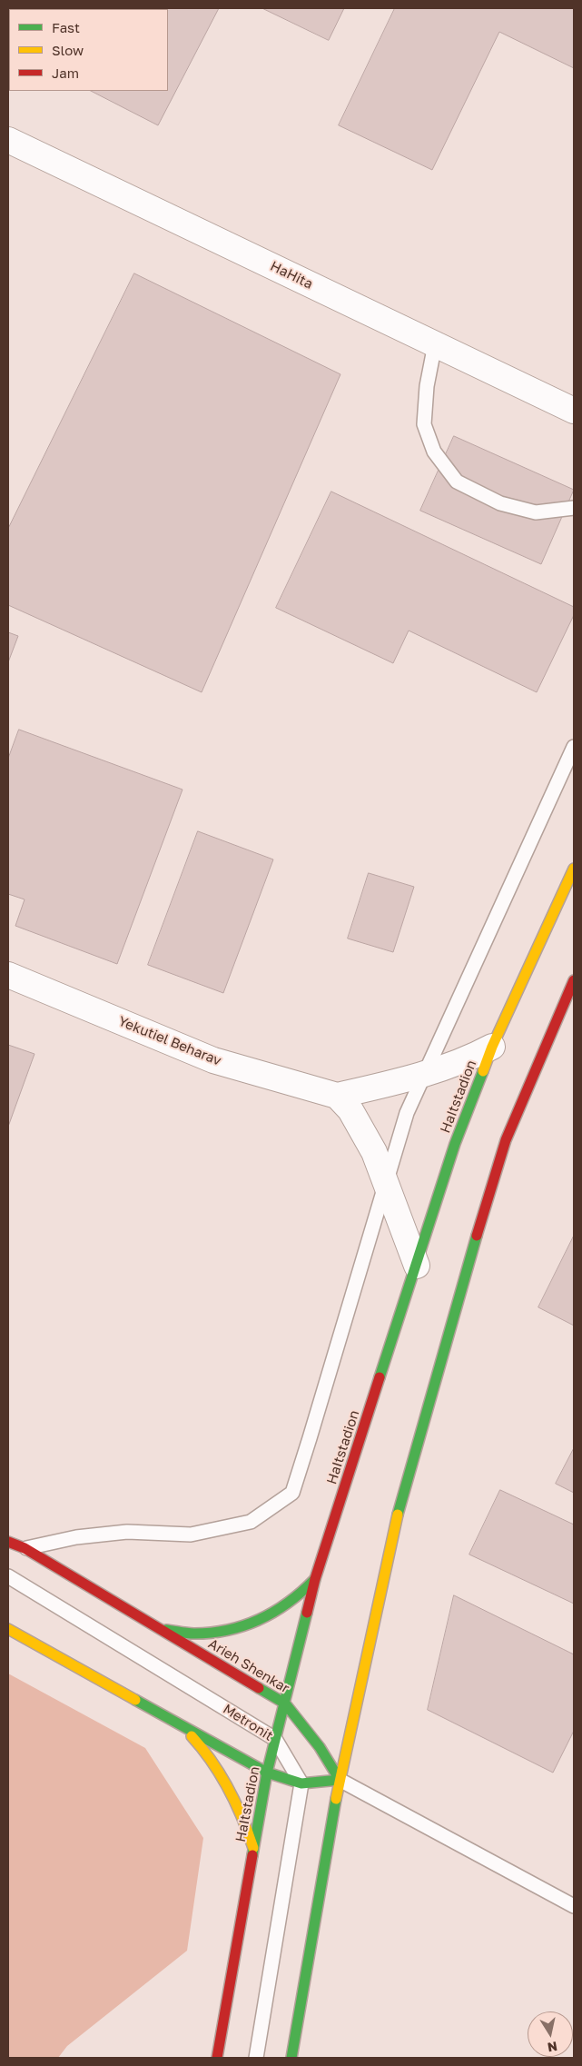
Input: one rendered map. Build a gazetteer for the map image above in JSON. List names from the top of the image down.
{
  "streets": {
    "main road": ["HaItstadion", "Arieh Shenkar"],
    "street": ["HaHita", "Yekutiel Beharav"],
    "lane": ["Metronit"]
  },
  "crossings": [
    ["HaItstadion", "Arieh Shenkar"],
    ["HaItstadion", "Metronit"]
  ],
  "legend": ["Fast", "Slow", "Jam"],
  "north": "bottom"
}
